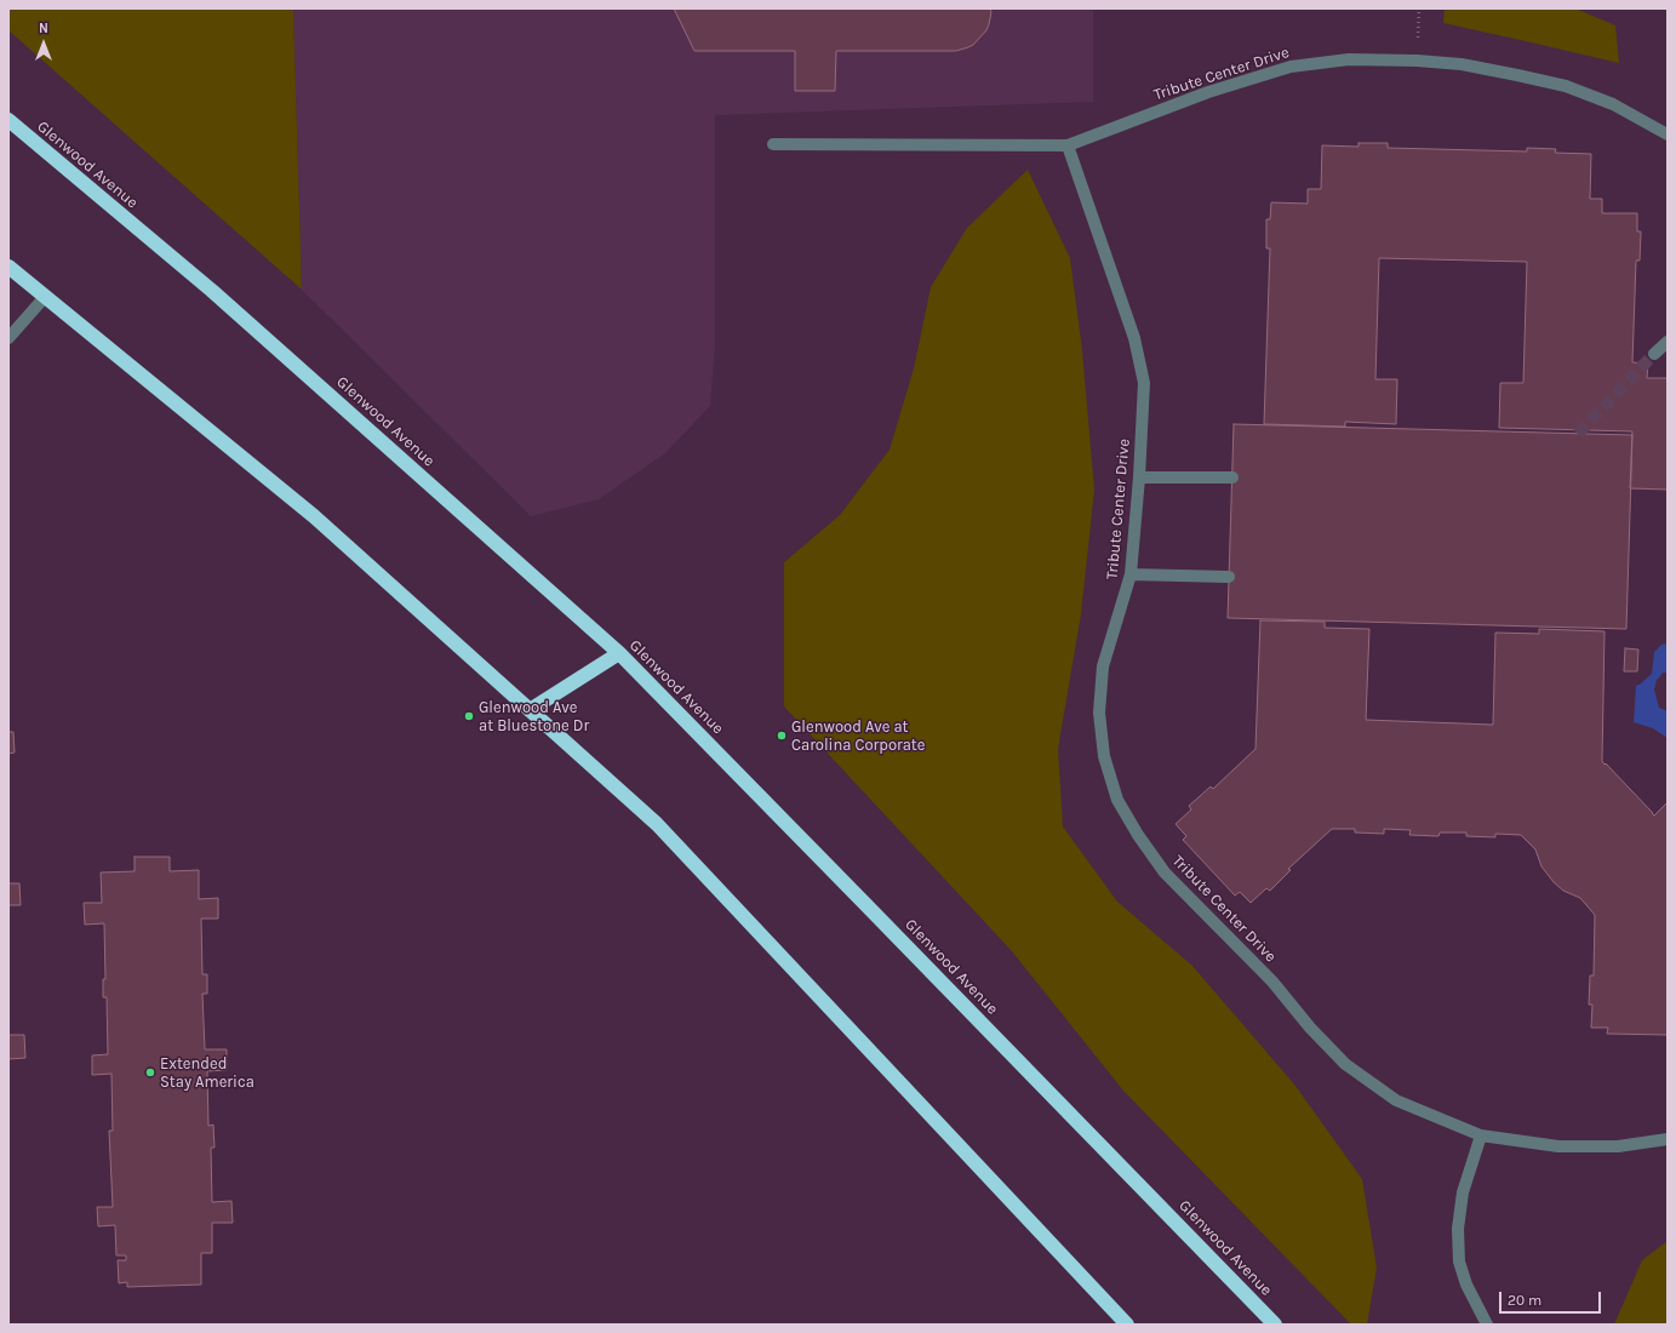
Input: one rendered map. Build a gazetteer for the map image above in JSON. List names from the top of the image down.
{
  "streets": {
    "highway": ["Glenwood Avenue"],
    "street": ["Tribute Center Drive"]
  },
  "places": ["Glenwood Ave at Bluestone Dr", "Glenwood Ave at Carolina Corporate", "Extended Stay America"],
  "scale_bar": "20 m",
  "north": "top"
}
